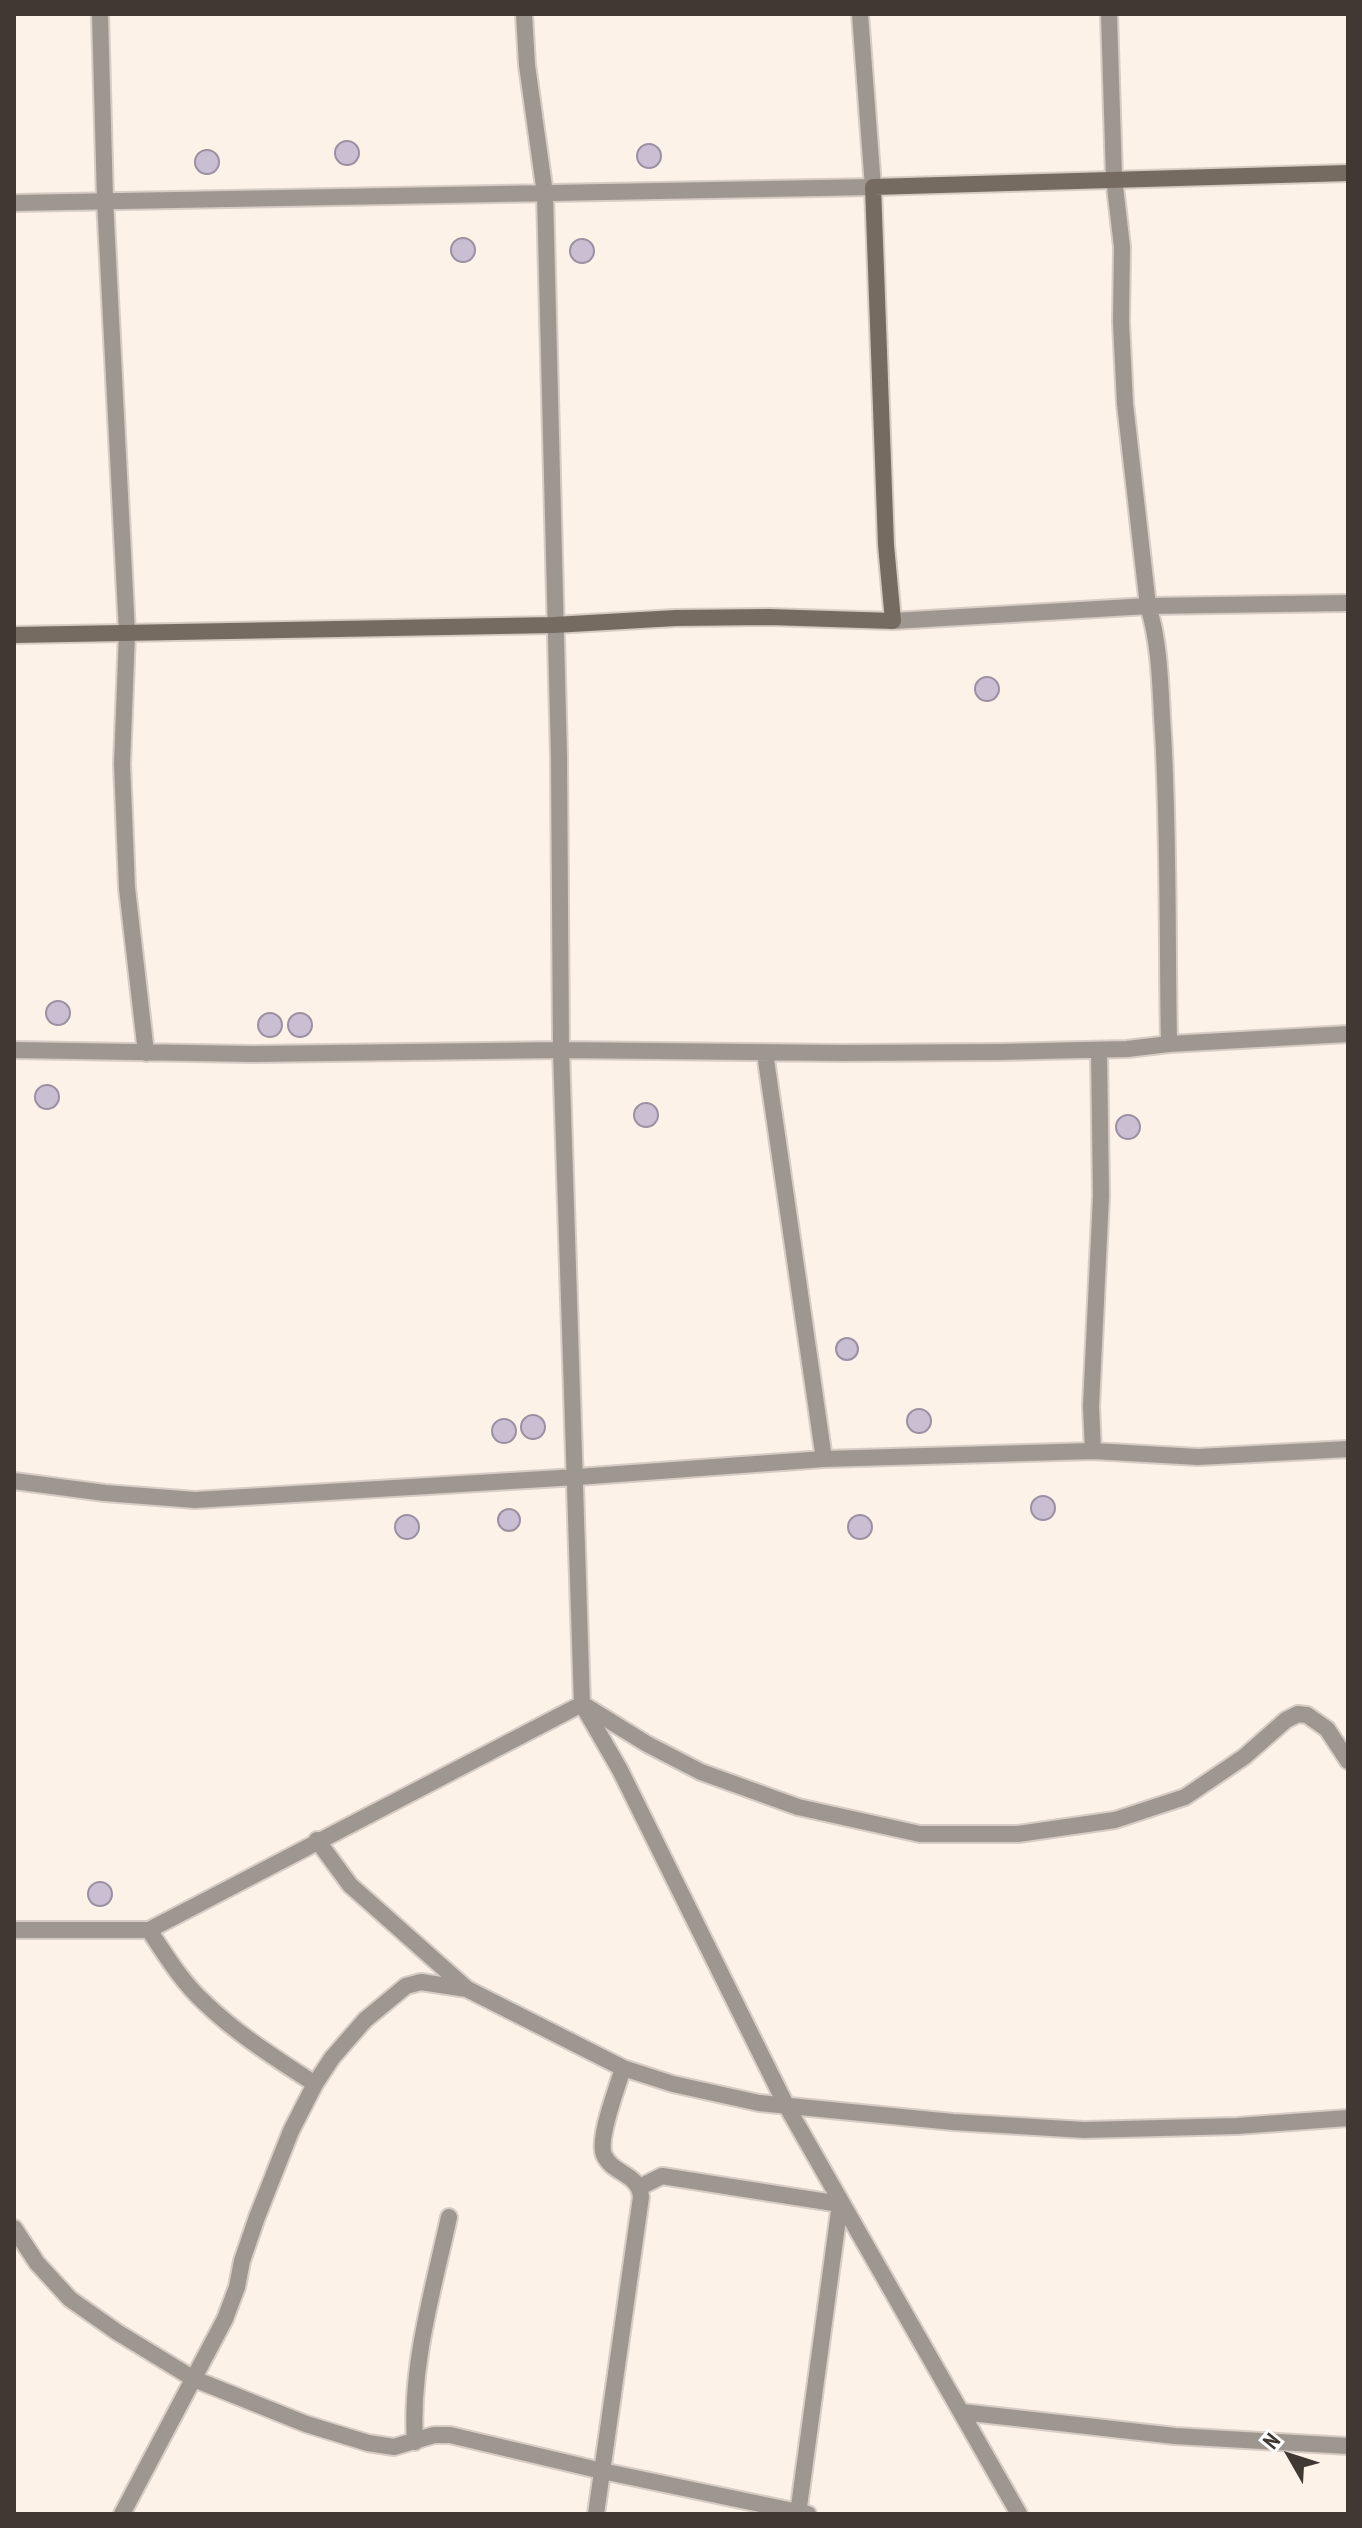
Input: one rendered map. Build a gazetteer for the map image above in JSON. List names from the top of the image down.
{
  "north": "top left"
}
